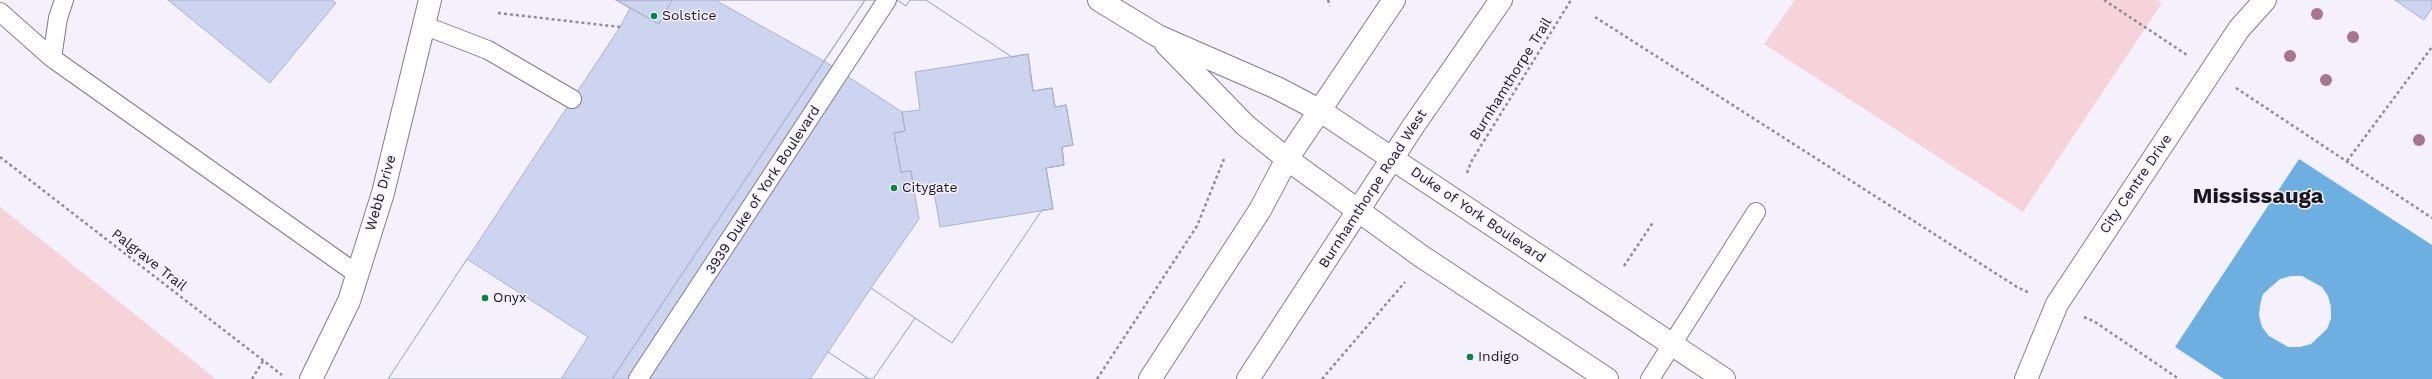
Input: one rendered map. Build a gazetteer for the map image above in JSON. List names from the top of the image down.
{
  "streets": {
    "street": [
      "City Centre Drive",
      "Burnhamthorpe Road West",
      "Webb Drive",
      "Duke of York Boulevard"
    ],
    "lane": ["3939 Duke of York Boulevard"],
    "path": ["Burnhamthorpe Trail", "Palgrave Trail"]
  },
  "crossings": [
    ["Burnhamthorpe Road West", "Duke of York Boulevard"]
  ],
  "districts": ["Mississauga"],
  "places": [
    "Solstice",
    "Citygate",
    "Onyx",
    "Indigo"
  ]
}
